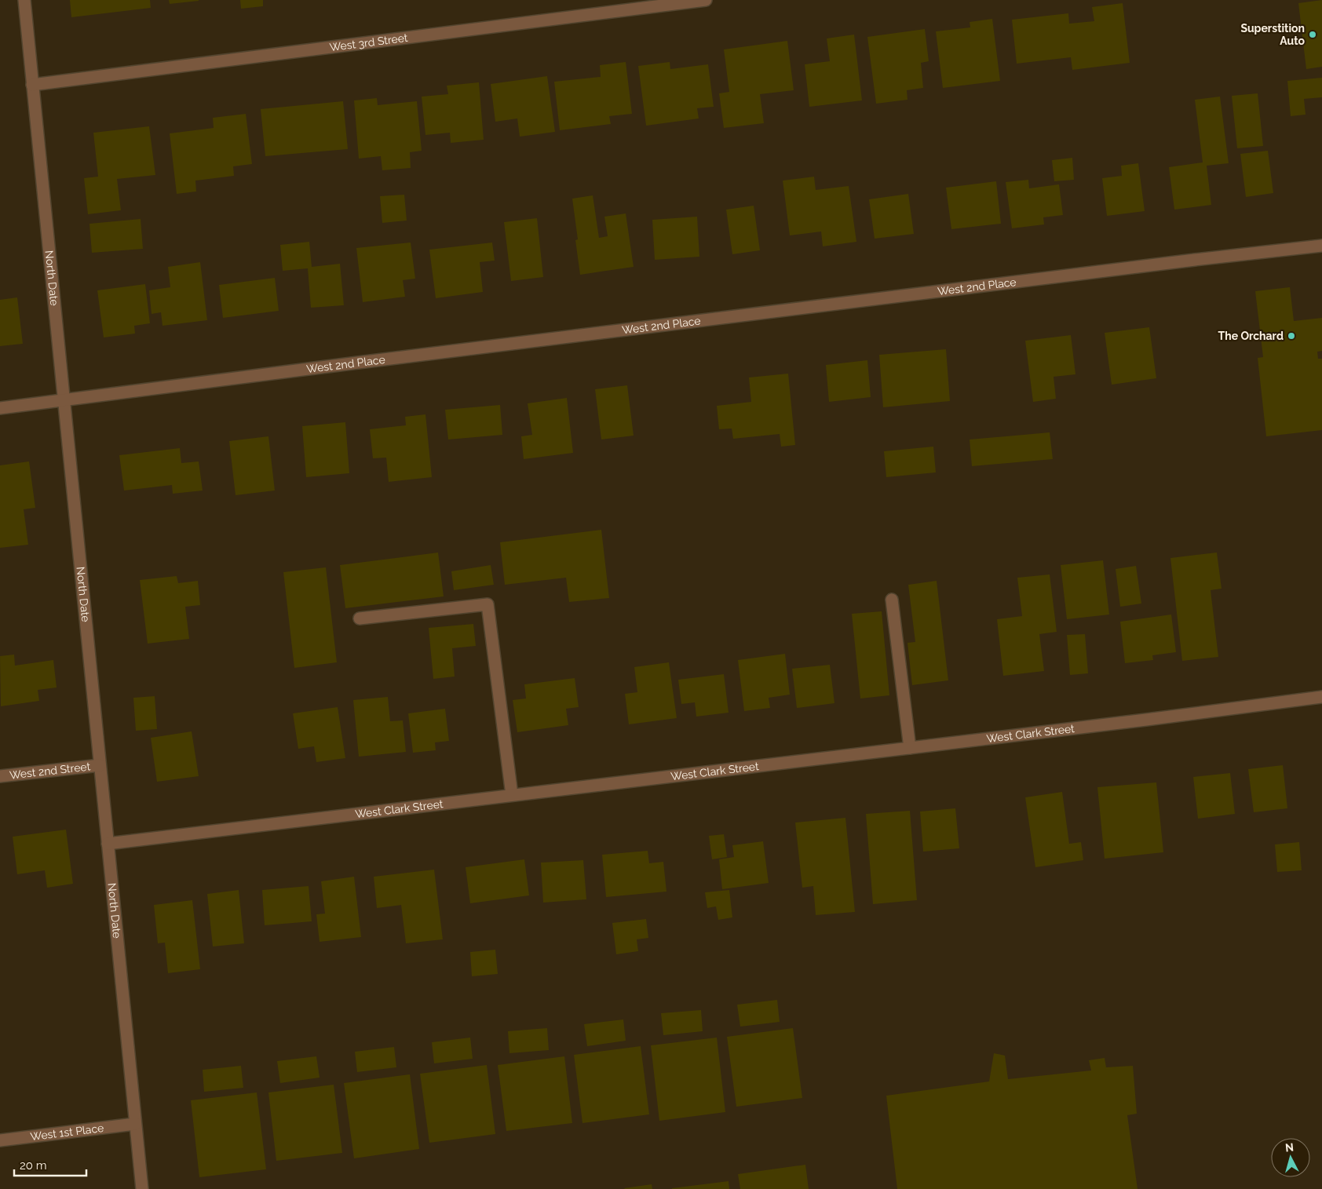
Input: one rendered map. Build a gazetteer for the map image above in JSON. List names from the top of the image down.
{
  "streets": {
    "street": [
      "West 3rd Street",
      "North Date",
      "West 2nd Place",
      "West Clark Street",
      "West 2nd Street",
      "West 1st Place"
    ]
  },
  "crossings": [
    ["West 3rd Street", "North Date"],
    ["North Date", "West 2nd Place"],
    ["North Date", "West Clark Street"],
    ["North Date", "West 2nd Street"],
    ["North Date", "West 1st Place"]
  ],
  "places": ["Superstition Auto", "The Orchard"],
  "scale_bar": "20 m",
  "north": "top"
}
